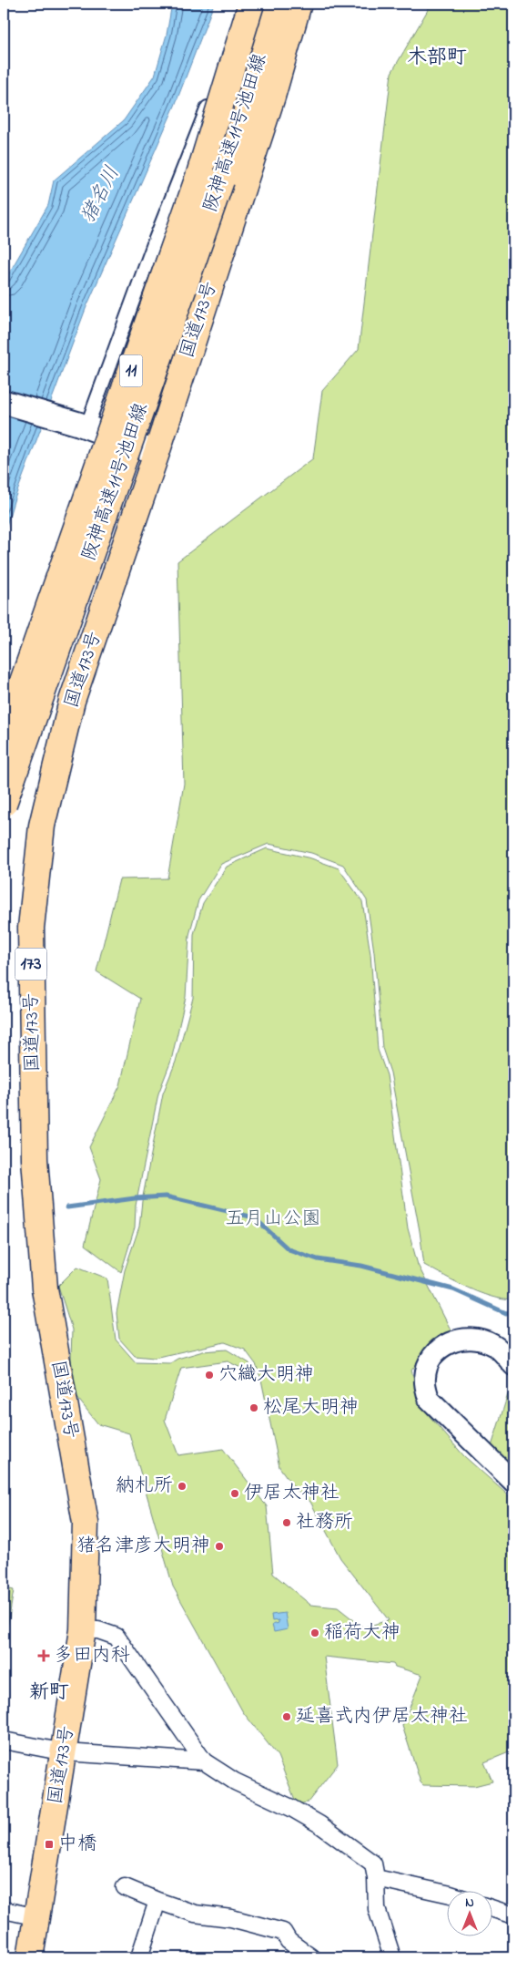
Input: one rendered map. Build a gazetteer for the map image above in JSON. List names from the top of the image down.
{
  "streets": {
    "highway": [
      "阪神高速11号池田線",
      "国道173号",
      "11",
      "173"
    ]
  },
  "districts": ["木部町", "新町"],
  "water": ["猪名川"],
  "parks": ["五月山公園"],
  "places": {
    "other": [
      "穴織大明神",
      "松尾大明神",
      "納札所",
      "伊居太神社",
      "社務所",
      "猪名津彦大明神",
      "稲荷大神",
      "延喜式内伊居太神社"
    ],
    "health": ["多田内科"],
    "transit": ["中橋"]
  },
  "north": "top"
}
